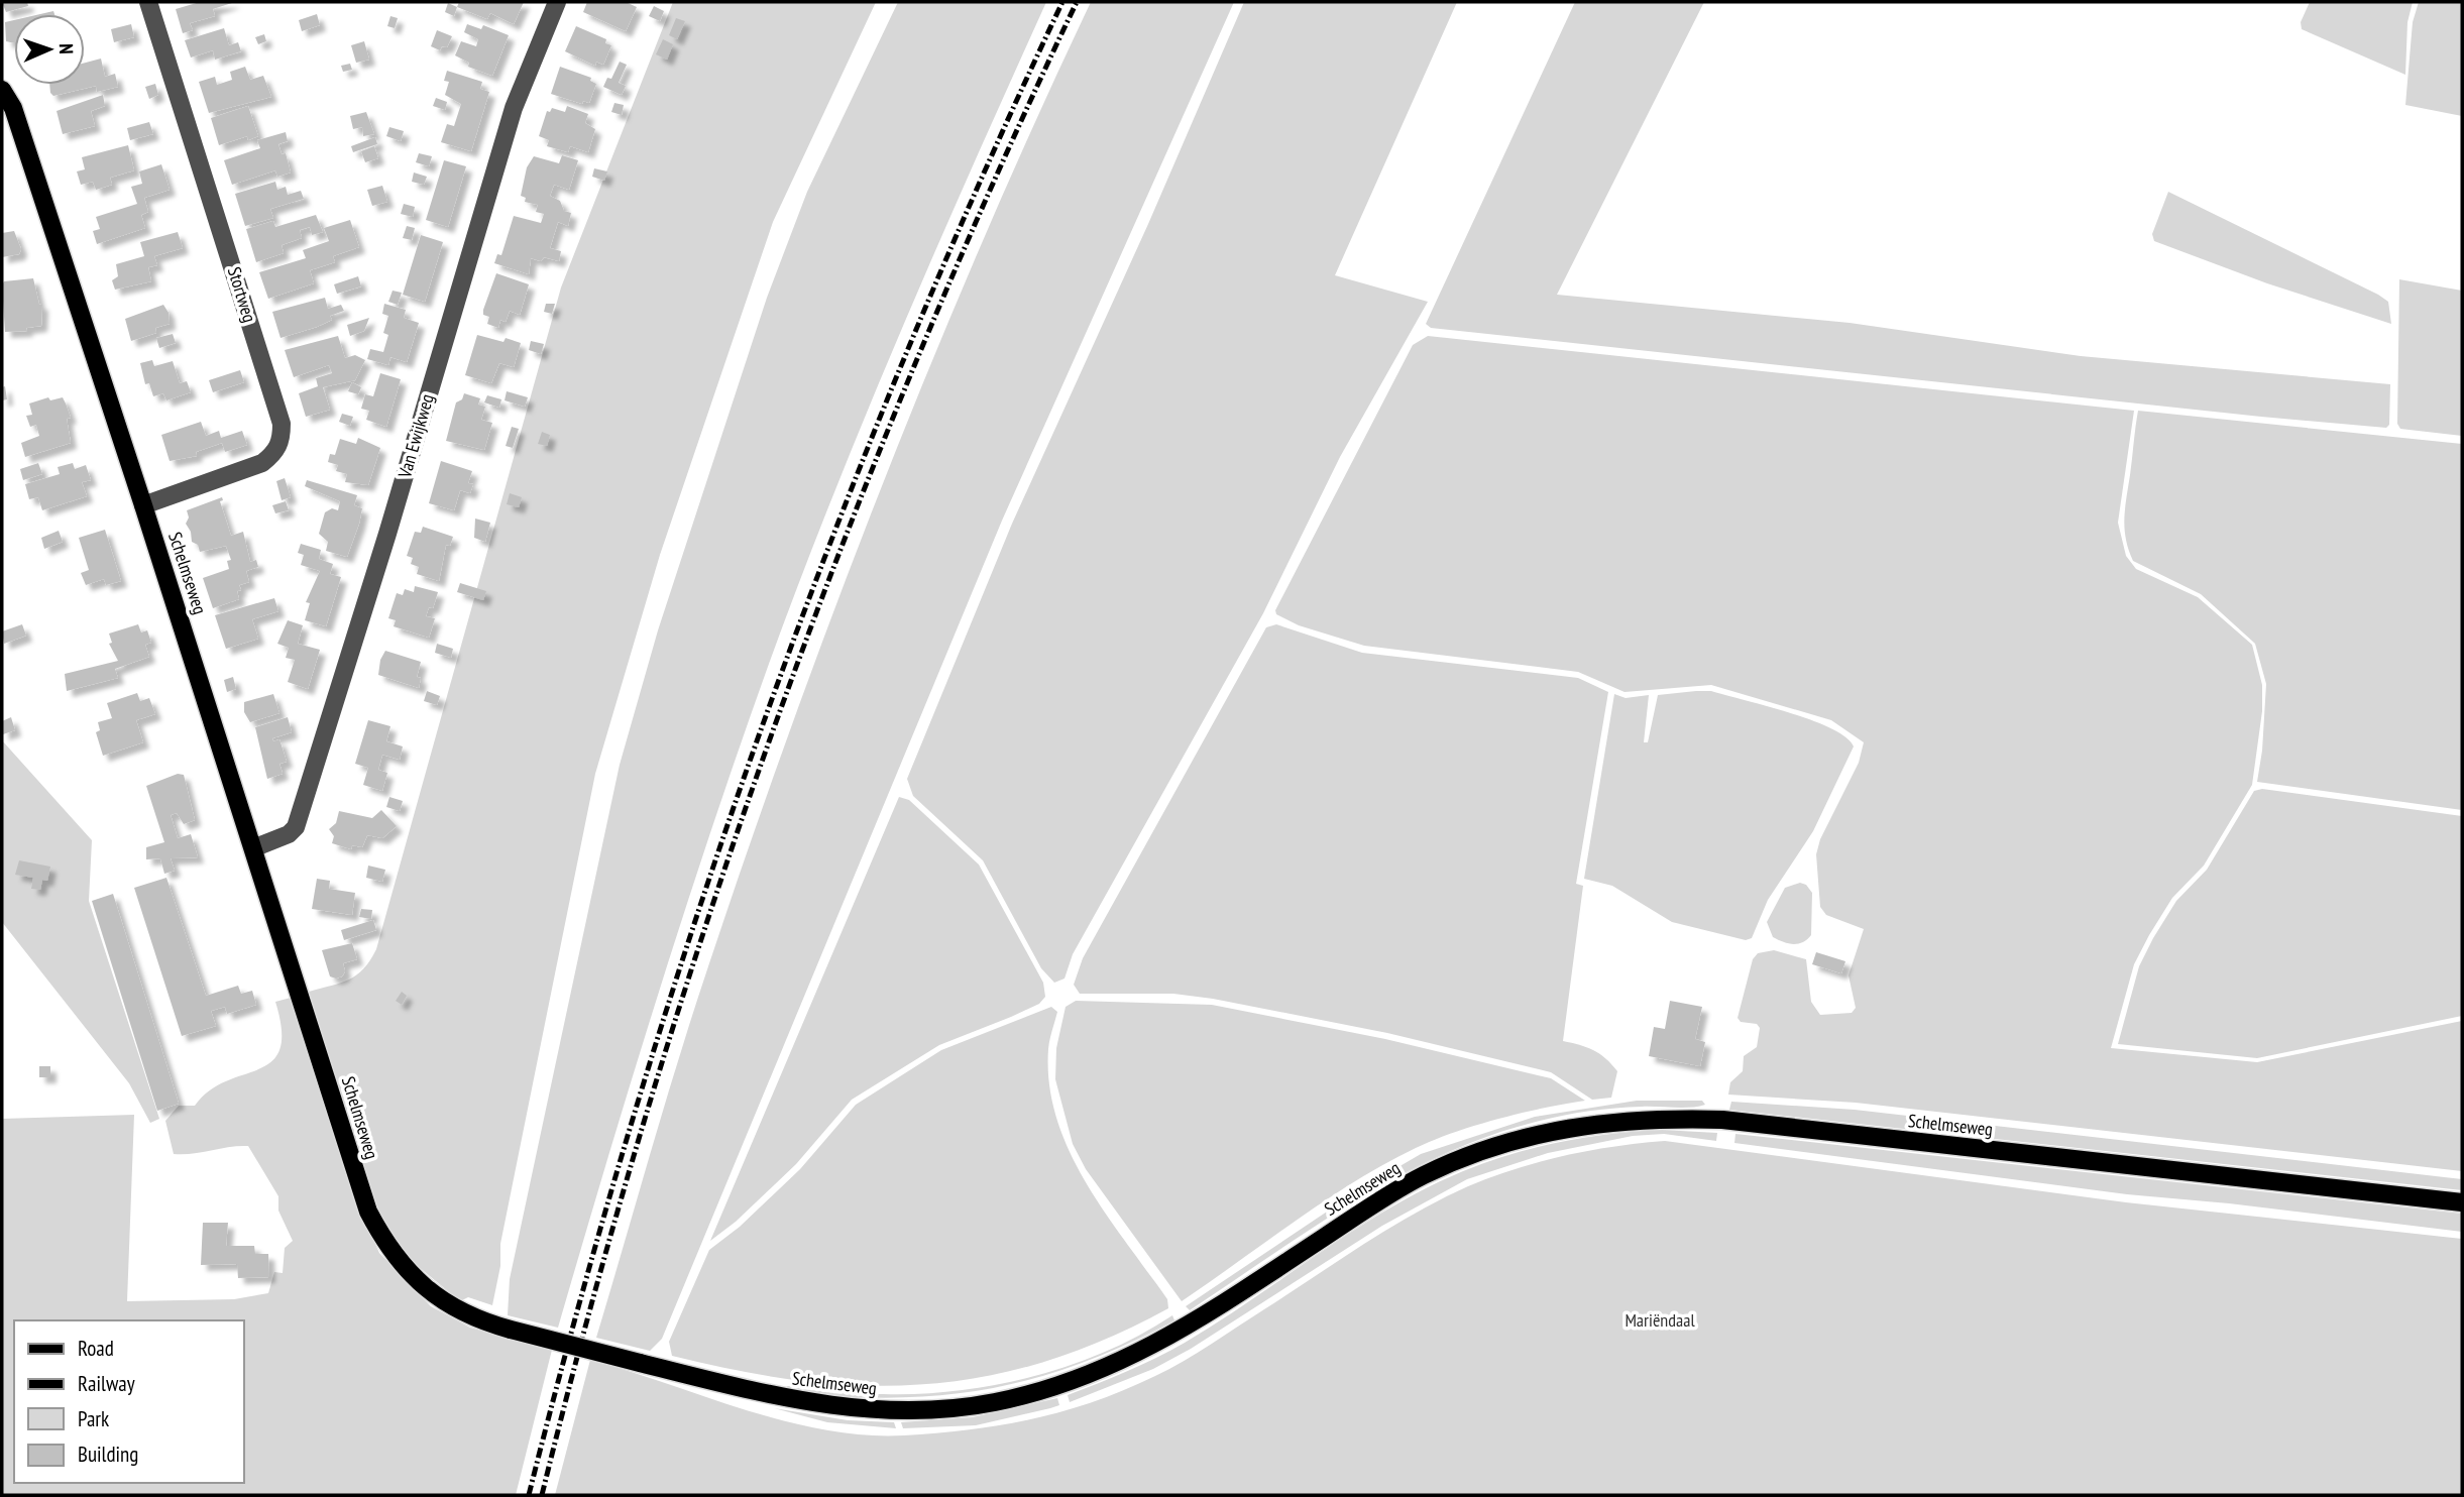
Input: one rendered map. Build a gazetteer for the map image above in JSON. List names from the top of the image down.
{
  "streets": {
    "main road": ["Schelmseweg"],
    "street": ["Stortweg", "Van Ewijkweg"]
  },
  "crossings": [
    ["Stortweg", "Schelmseweg"],
    ["Van Ewijkweg", "Schelmseweg"]
  ],
  "parks": ["Mariëndaal"],
  "legend": [
    "Road",
    "Railway",
    "Park",
    "Building"
  ],
  "north": "right"
}
